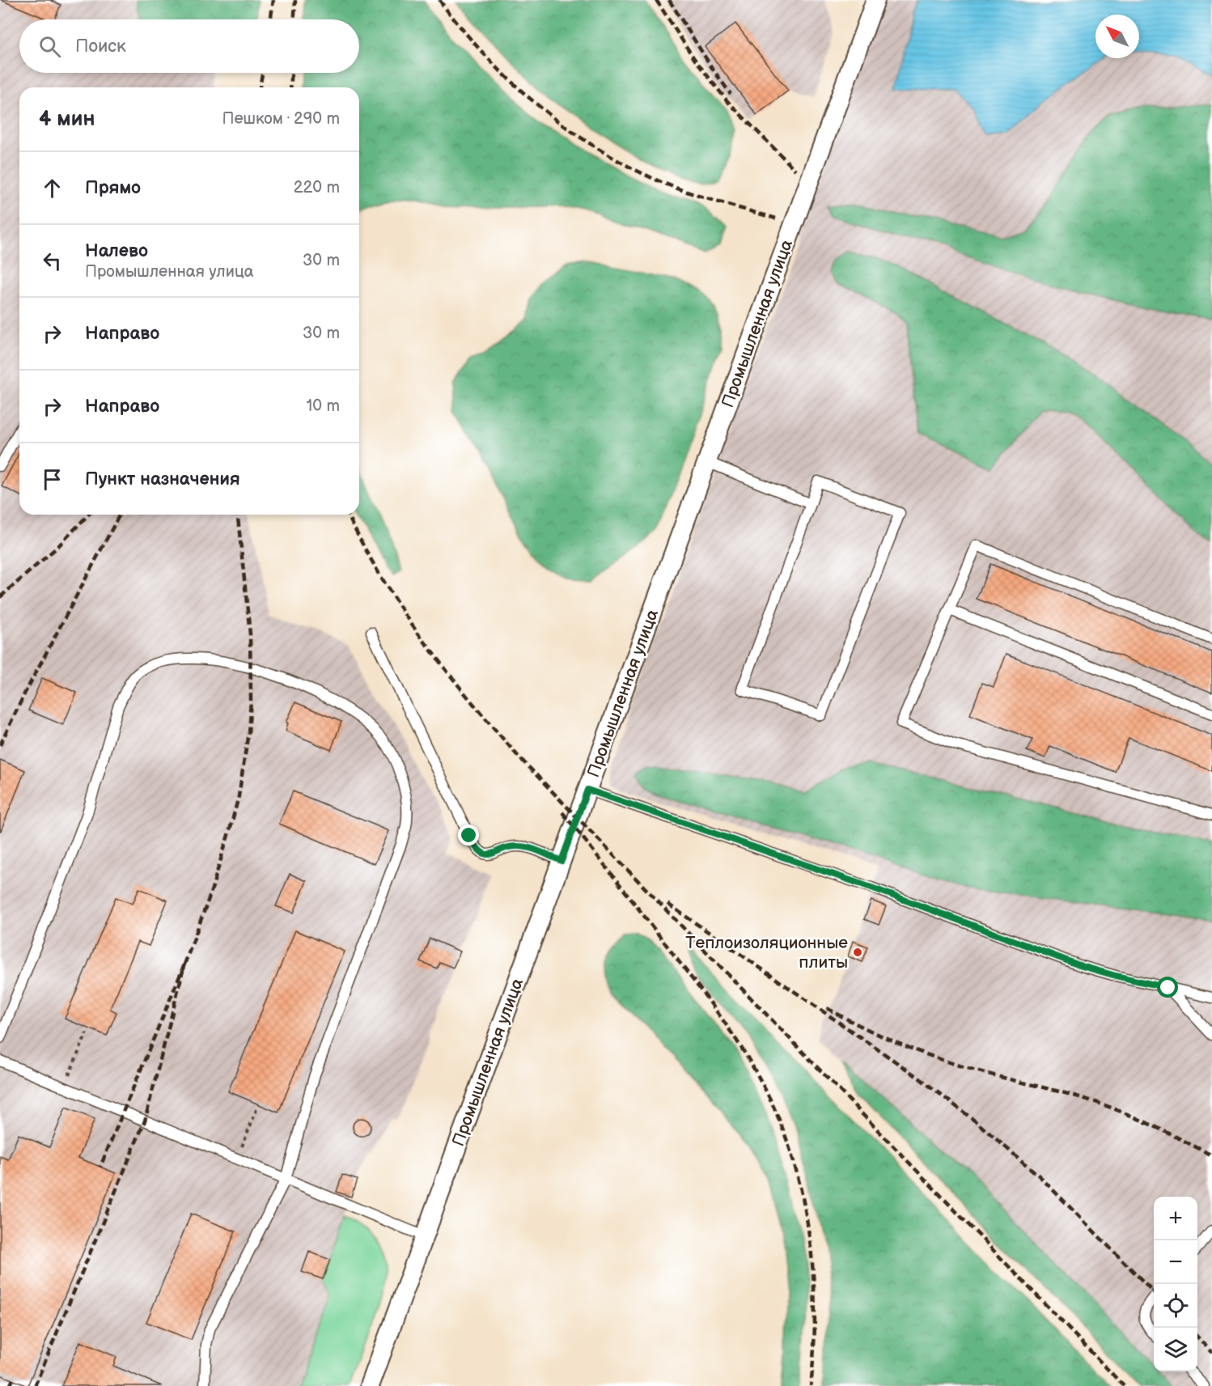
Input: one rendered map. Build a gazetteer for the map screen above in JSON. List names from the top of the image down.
{
  "streets": {
    "street": ["Промышленная улица"]
  },
  "places": ["Теплоизоляционные плиты"],
  "north": "top left",
  "page": {
    "search": "Поиск",
    "heading": ["4 мин", "Пешком · 290 m"],
    "list": [
      ["Прямо", "220 m"],
      ["Налево", "Промышленная улица", "30 m"],
      ["Направо", "30 m"],
      ["Направо", "10 m"],
      "Пункт назначения"
    ],
    "map_buttons": ["+", "−"]
  }
}
